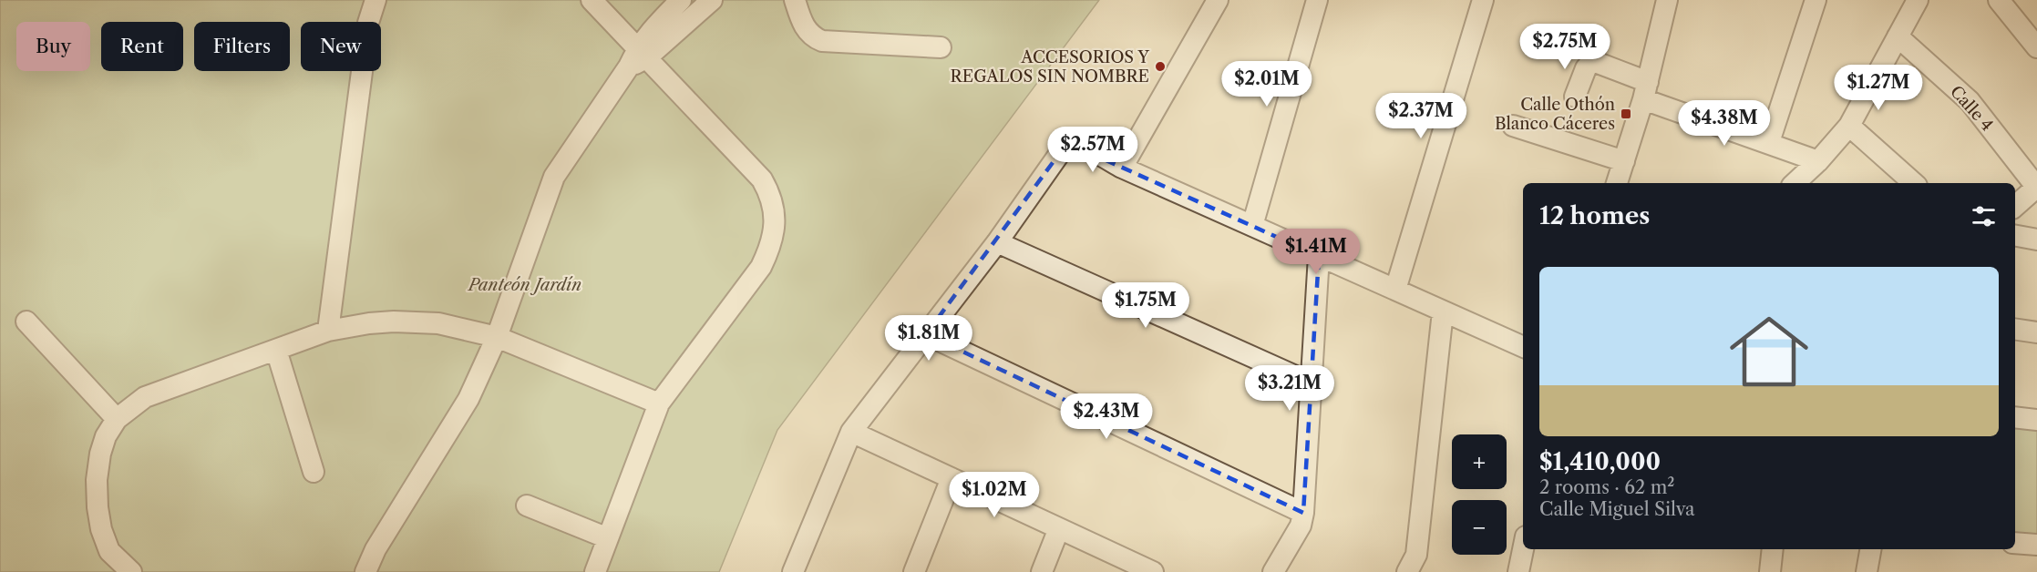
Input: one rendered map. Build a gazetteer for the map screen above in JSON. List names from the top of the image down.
{
  "streets": {
    "street": ["Calle 4"]
  },
  "parks": ["Panteón Jardín"],
  "places": {
    "other": ["ACCESORIOS Y REGALOS SIN NOMBRE"],
    "transit": ["Calle Othón Blanco Cáceres"]
  },
  "page": {
    "chip": [
      "Buy",
      "Rent",
      "Filters",
      "New"
    ],
    "price": [
      "$2.75M",
      "$2.01M",
      "$1.27M",
      "$2.37M",
      "$4.38M",
      "$2.57M",
      "$1.41M",
      "$1.75M",
      "$1.81M",
      "$3.21M",
      "$2.43M",
      "$1.02M"
    ],
    "heading": "12 homes",
    "list": [
      {
        "name": "$1,410,000",
        "note": "2 rooms · 62 m² · Calle Miguel Silva"
      }
    ],
    "map_buttons": ["+", "−"]
  }
}
